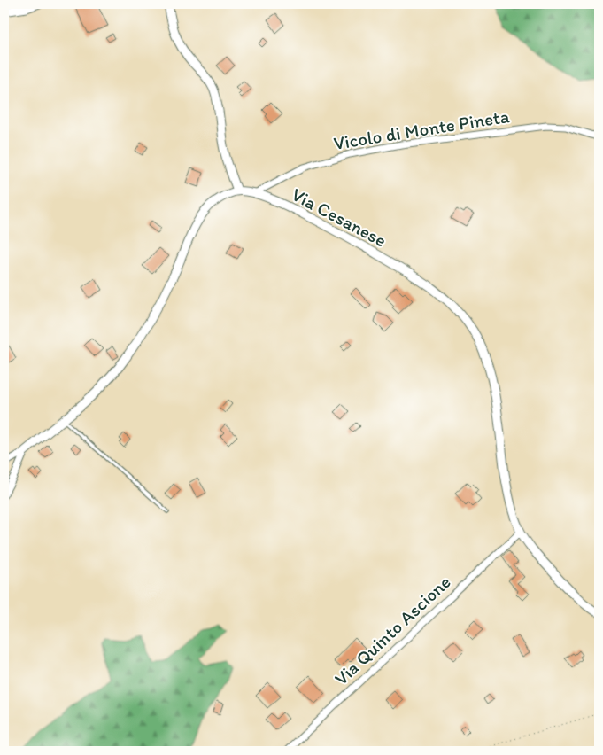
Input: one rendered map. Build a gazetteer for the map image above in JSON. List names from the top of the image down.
{
  "streets": {
    "street": ["Vicolo di Monte Pineta", "Via Cesanese", "Via Quinto Ascione"]
  },
  "crossings": [
    ["Vicolo di Monte Pineta", "Via Cesanese"],
    ["Via Cesanese", "Via Quinto Ascione"]
  ]
}
